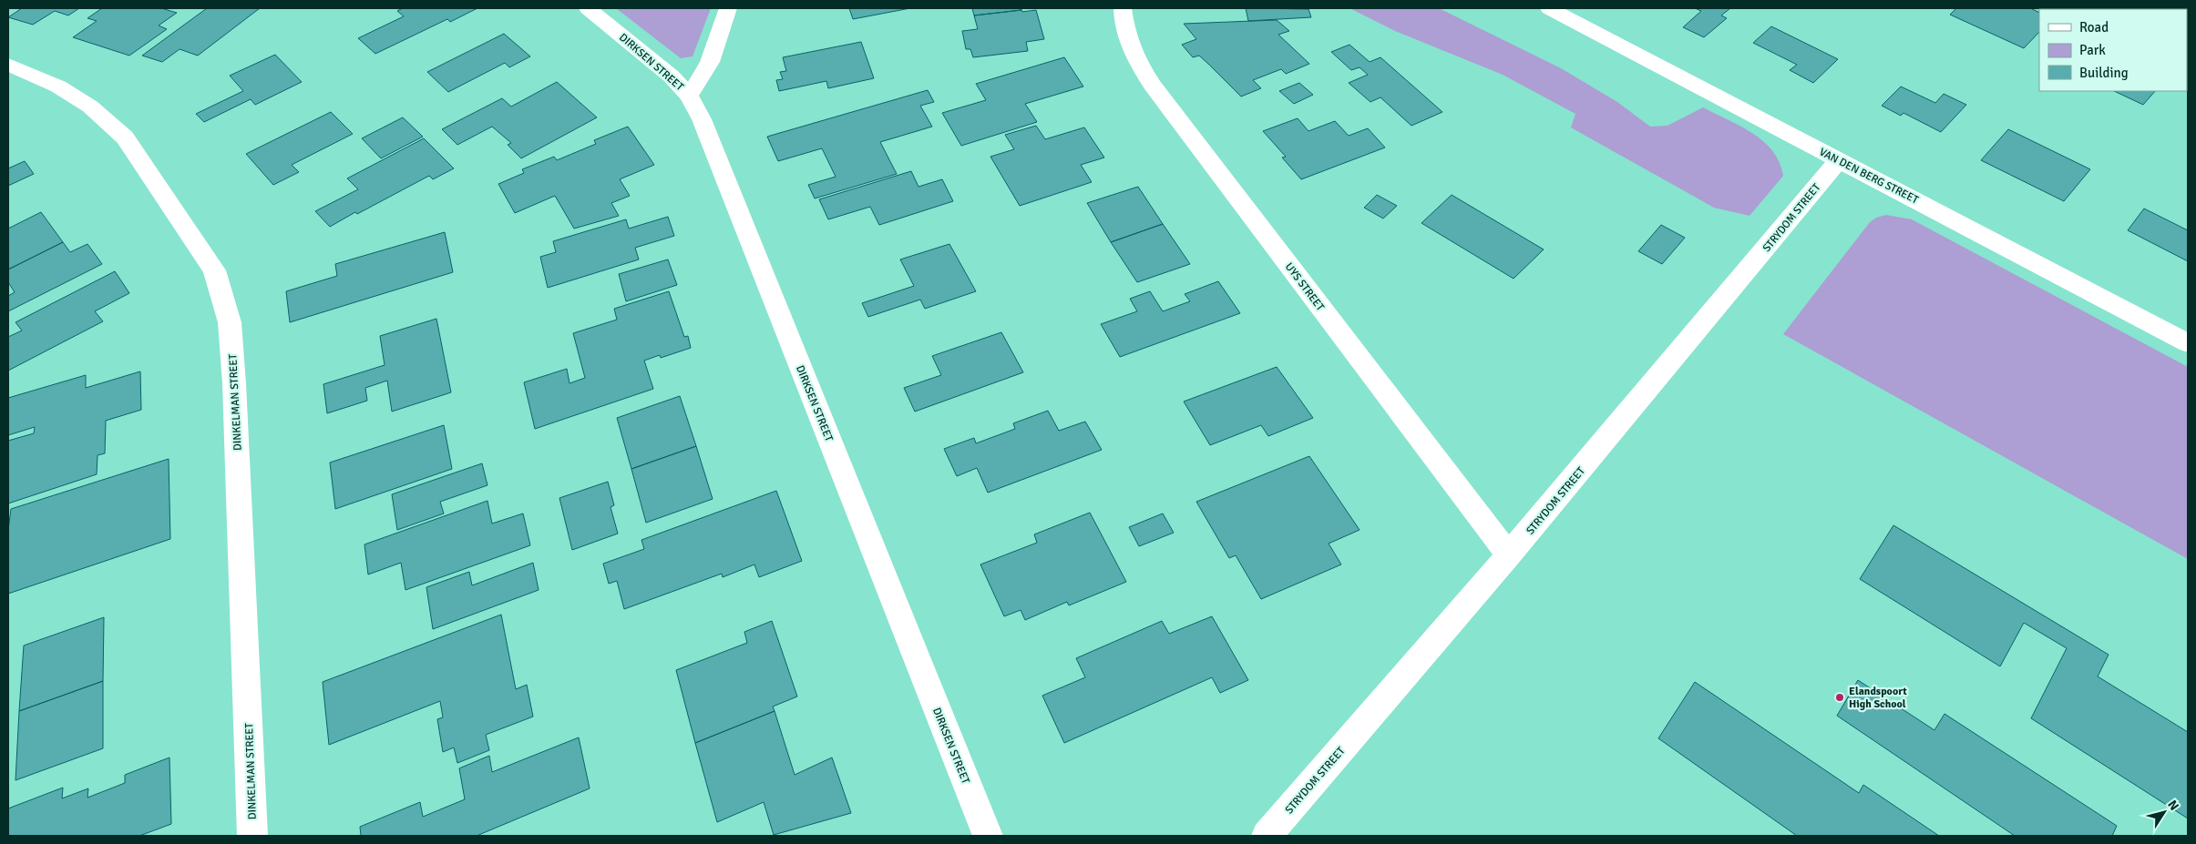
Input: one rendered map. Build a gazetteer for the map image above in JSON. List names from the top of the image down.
{
  "streets": {
    "street": [
      "DIRKSEN STREET",
      "VAN DEN BERG STREET",
      "STRYDOM STREET",
      "UYS STREET",
      "DINKELMAN STREET"
    ]
  },
  "crossings": [
    ["VAN DEN BERG STREET", "STRYDOM STREET"],
    ["STRYDOM STREET", "UYS STREET"]
  ],
  "places": ["Elandspoort High School"],
  "legend": ["Road", "Park", "Building"],
  "north": "top right"
}
